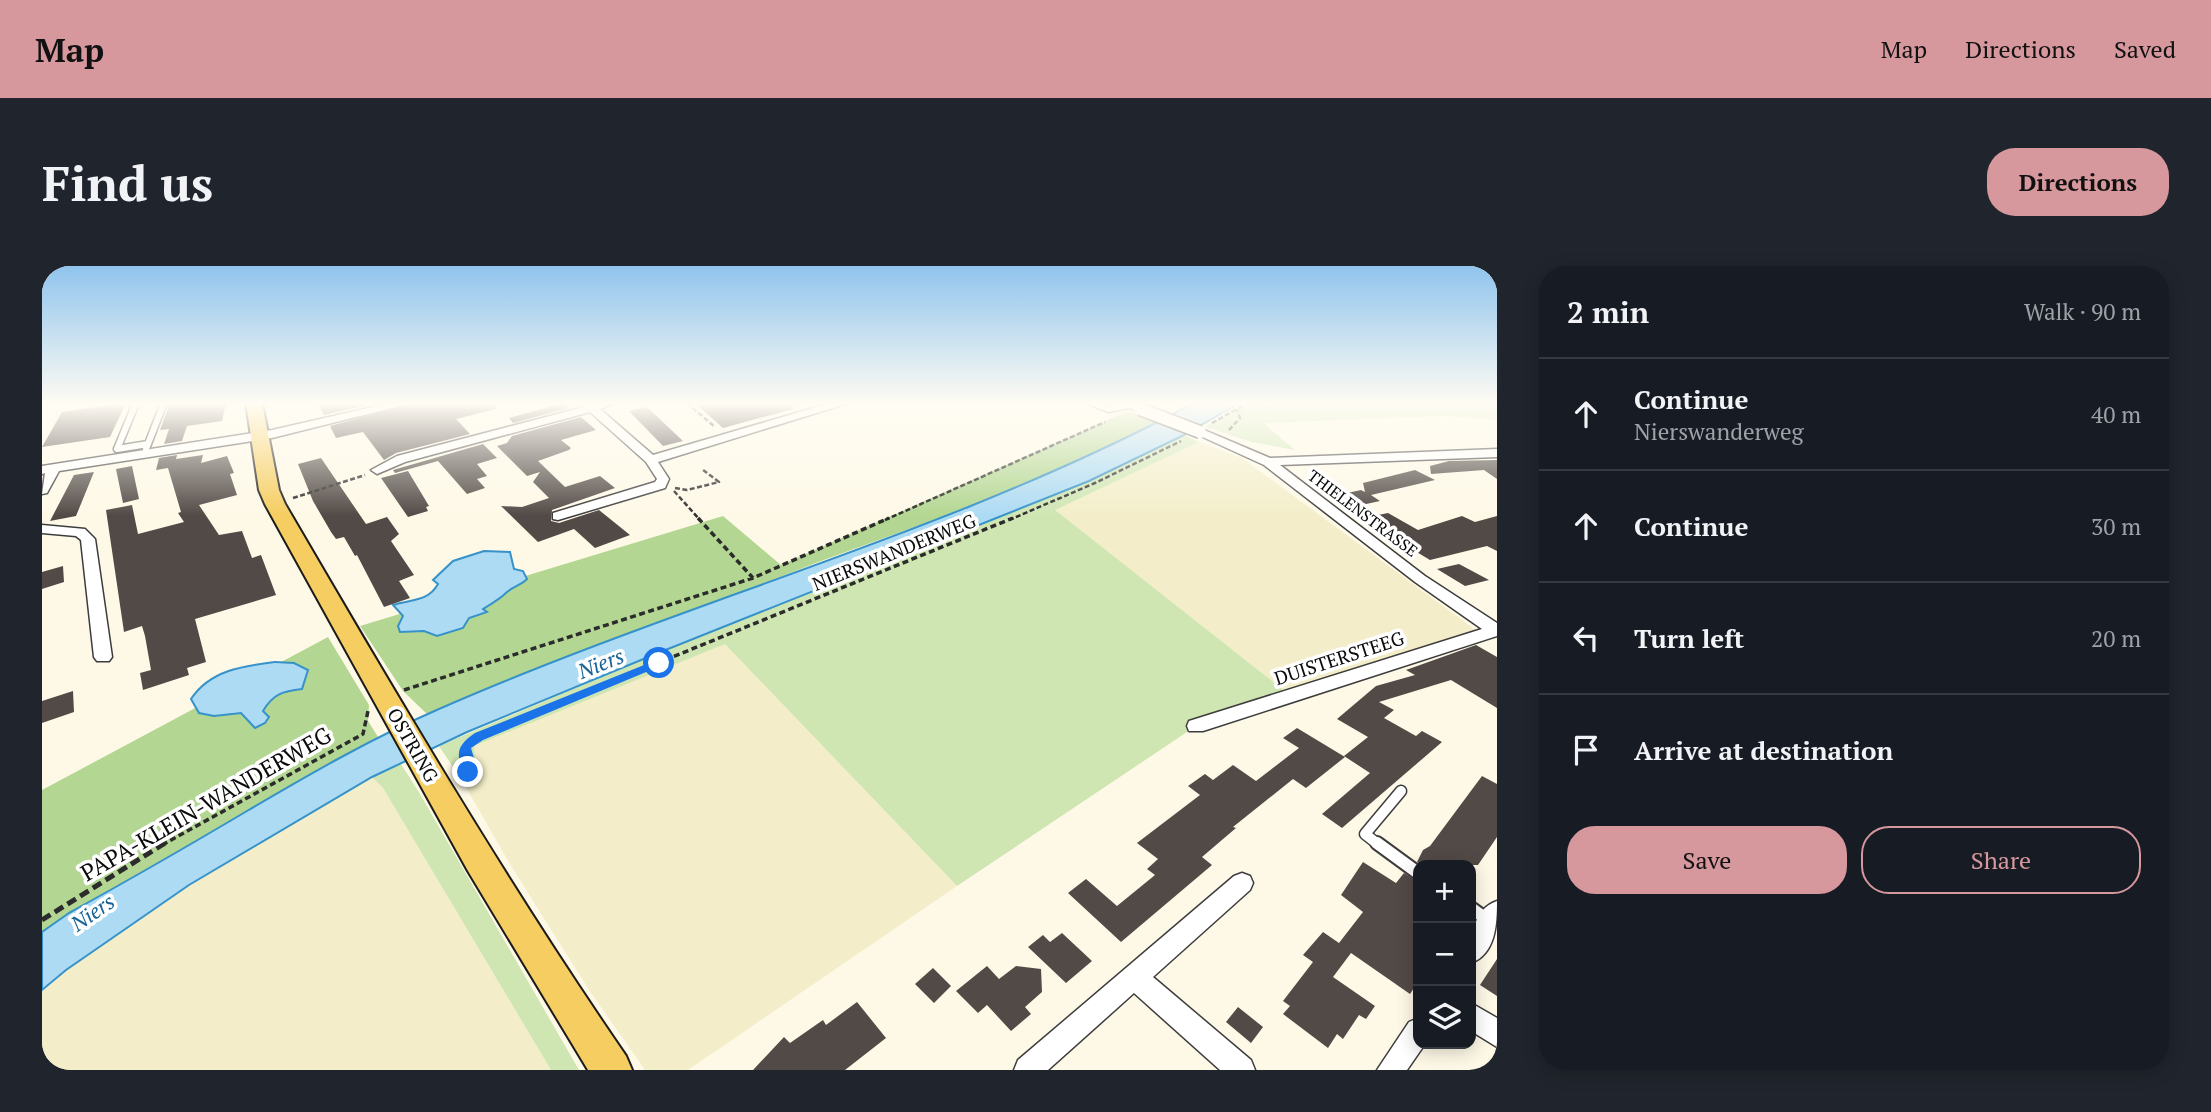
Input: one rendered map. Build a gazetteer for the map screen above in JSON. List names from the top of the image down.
{
  "streets": {
    "main road": ["OSTRING"],
    "street": ["THIELENSTRASSE", "DUISTERSTEEG"],
    "path": ["NIERSWANDERWEG", "PAPA-KLEIN-WANDERWEG"]
  },
  "crossings": [
    ["THIELENSTRASSE", "DUISTERSTEEG"],
    ["NIERSWANDERWEG", "OSTRING"],
    ["OSTRING", "PAPA-KLEIN-WANDERWEG"]
  ],
  "water": ["Niers"],
  "page": {
    "header": "Map",
    "nav": ["Map", "Directions", "Saved"],
    "buttons": [
      "Directions",
      ["Save", "Share"]
    ],
    "title": "Find us",
    "heading": ["2 min", "Walk · 90 m"],
    "list": [
      ["Continue", "Nierswanderweg", "40 m"],
      ["Continue", "30 m"],
      ["Turn left", "20 m"],
      "Arrive at destination"
    ],
    "map_buttons": ["+", "−"]
  }
}
